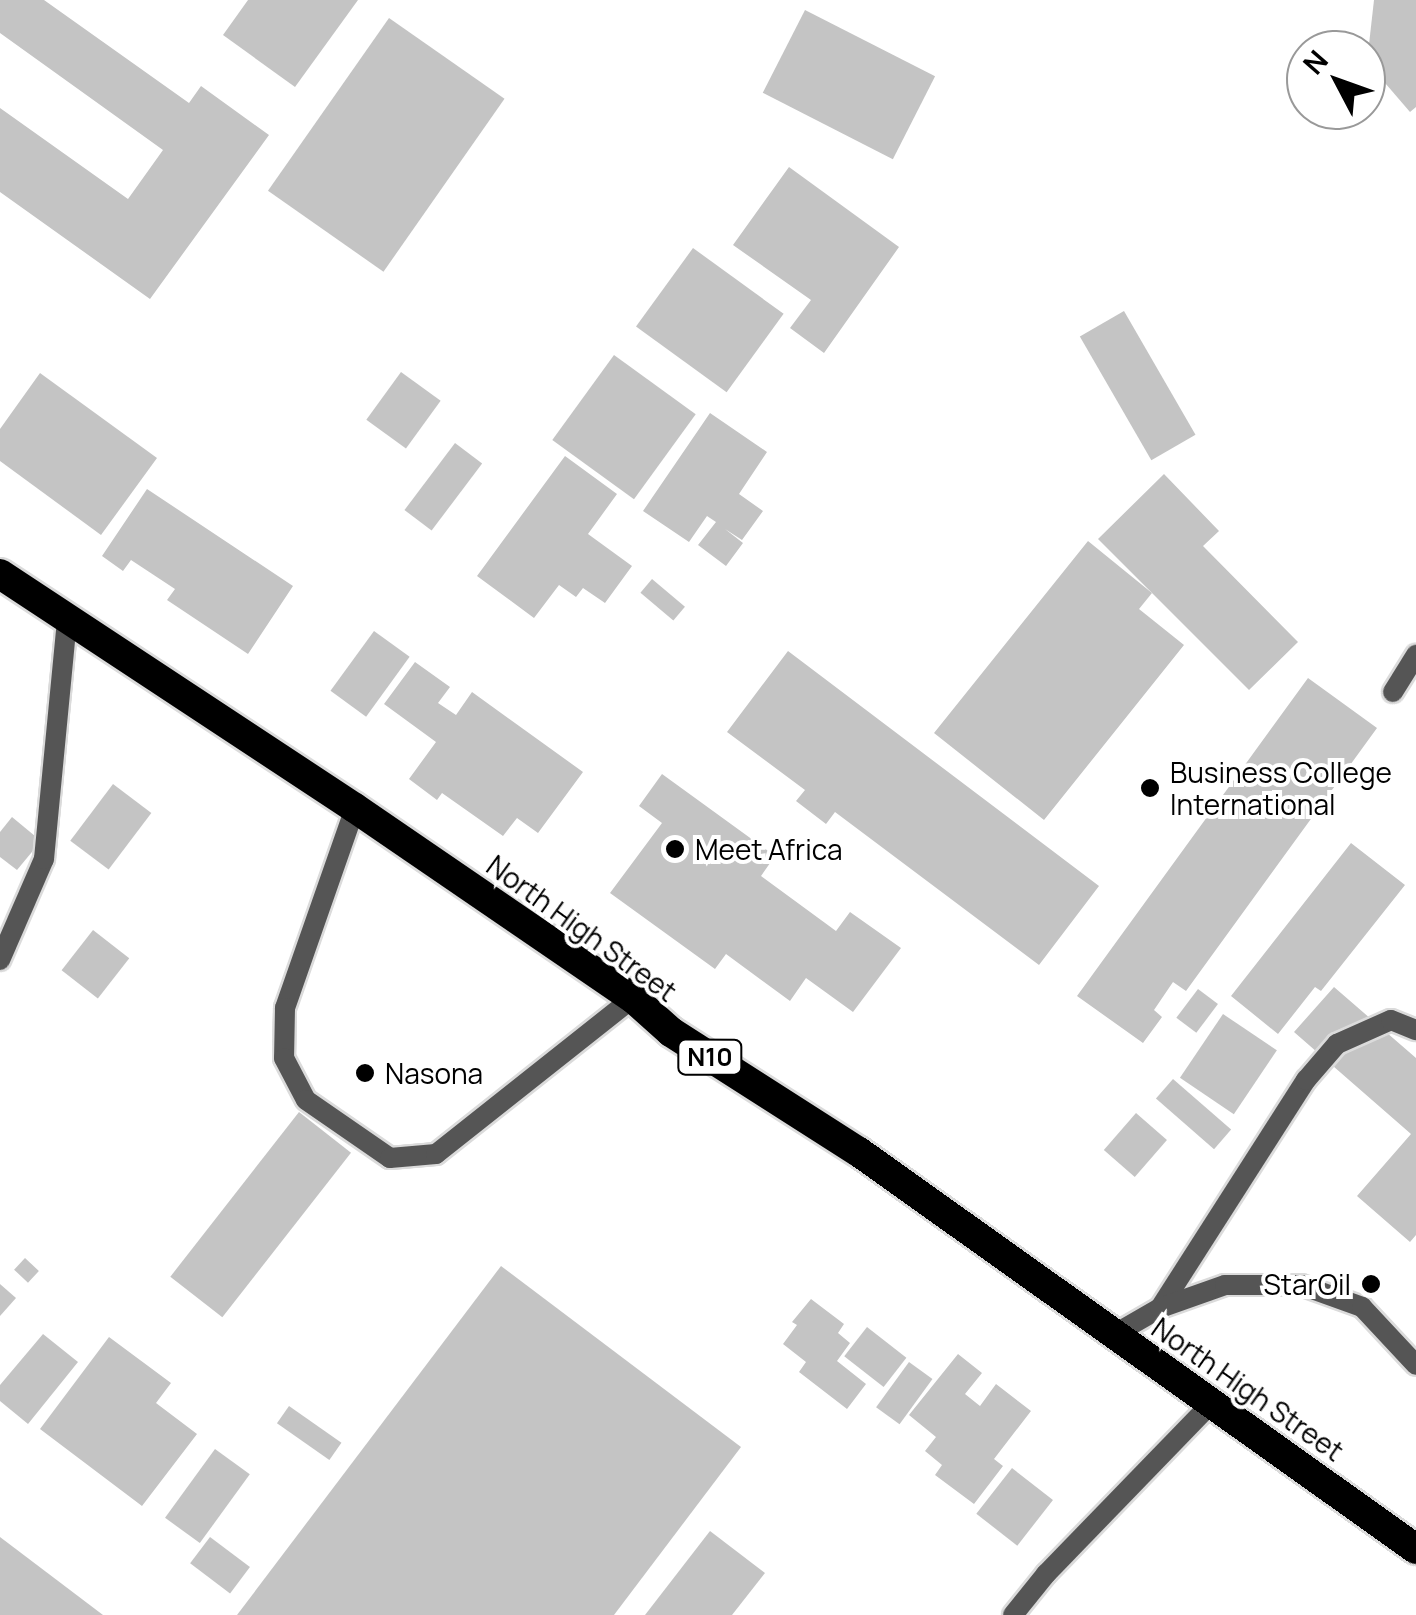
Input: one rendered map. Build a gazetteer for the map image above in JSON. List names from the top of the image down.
{
  "streets": {
    "highway": ["North High Street", "N10"]
  },
  "places": [
    "Business College International",
    "Meet Africa",
    "Nasona",
    "StarOil"
  ],
  "north": "top left"
}
